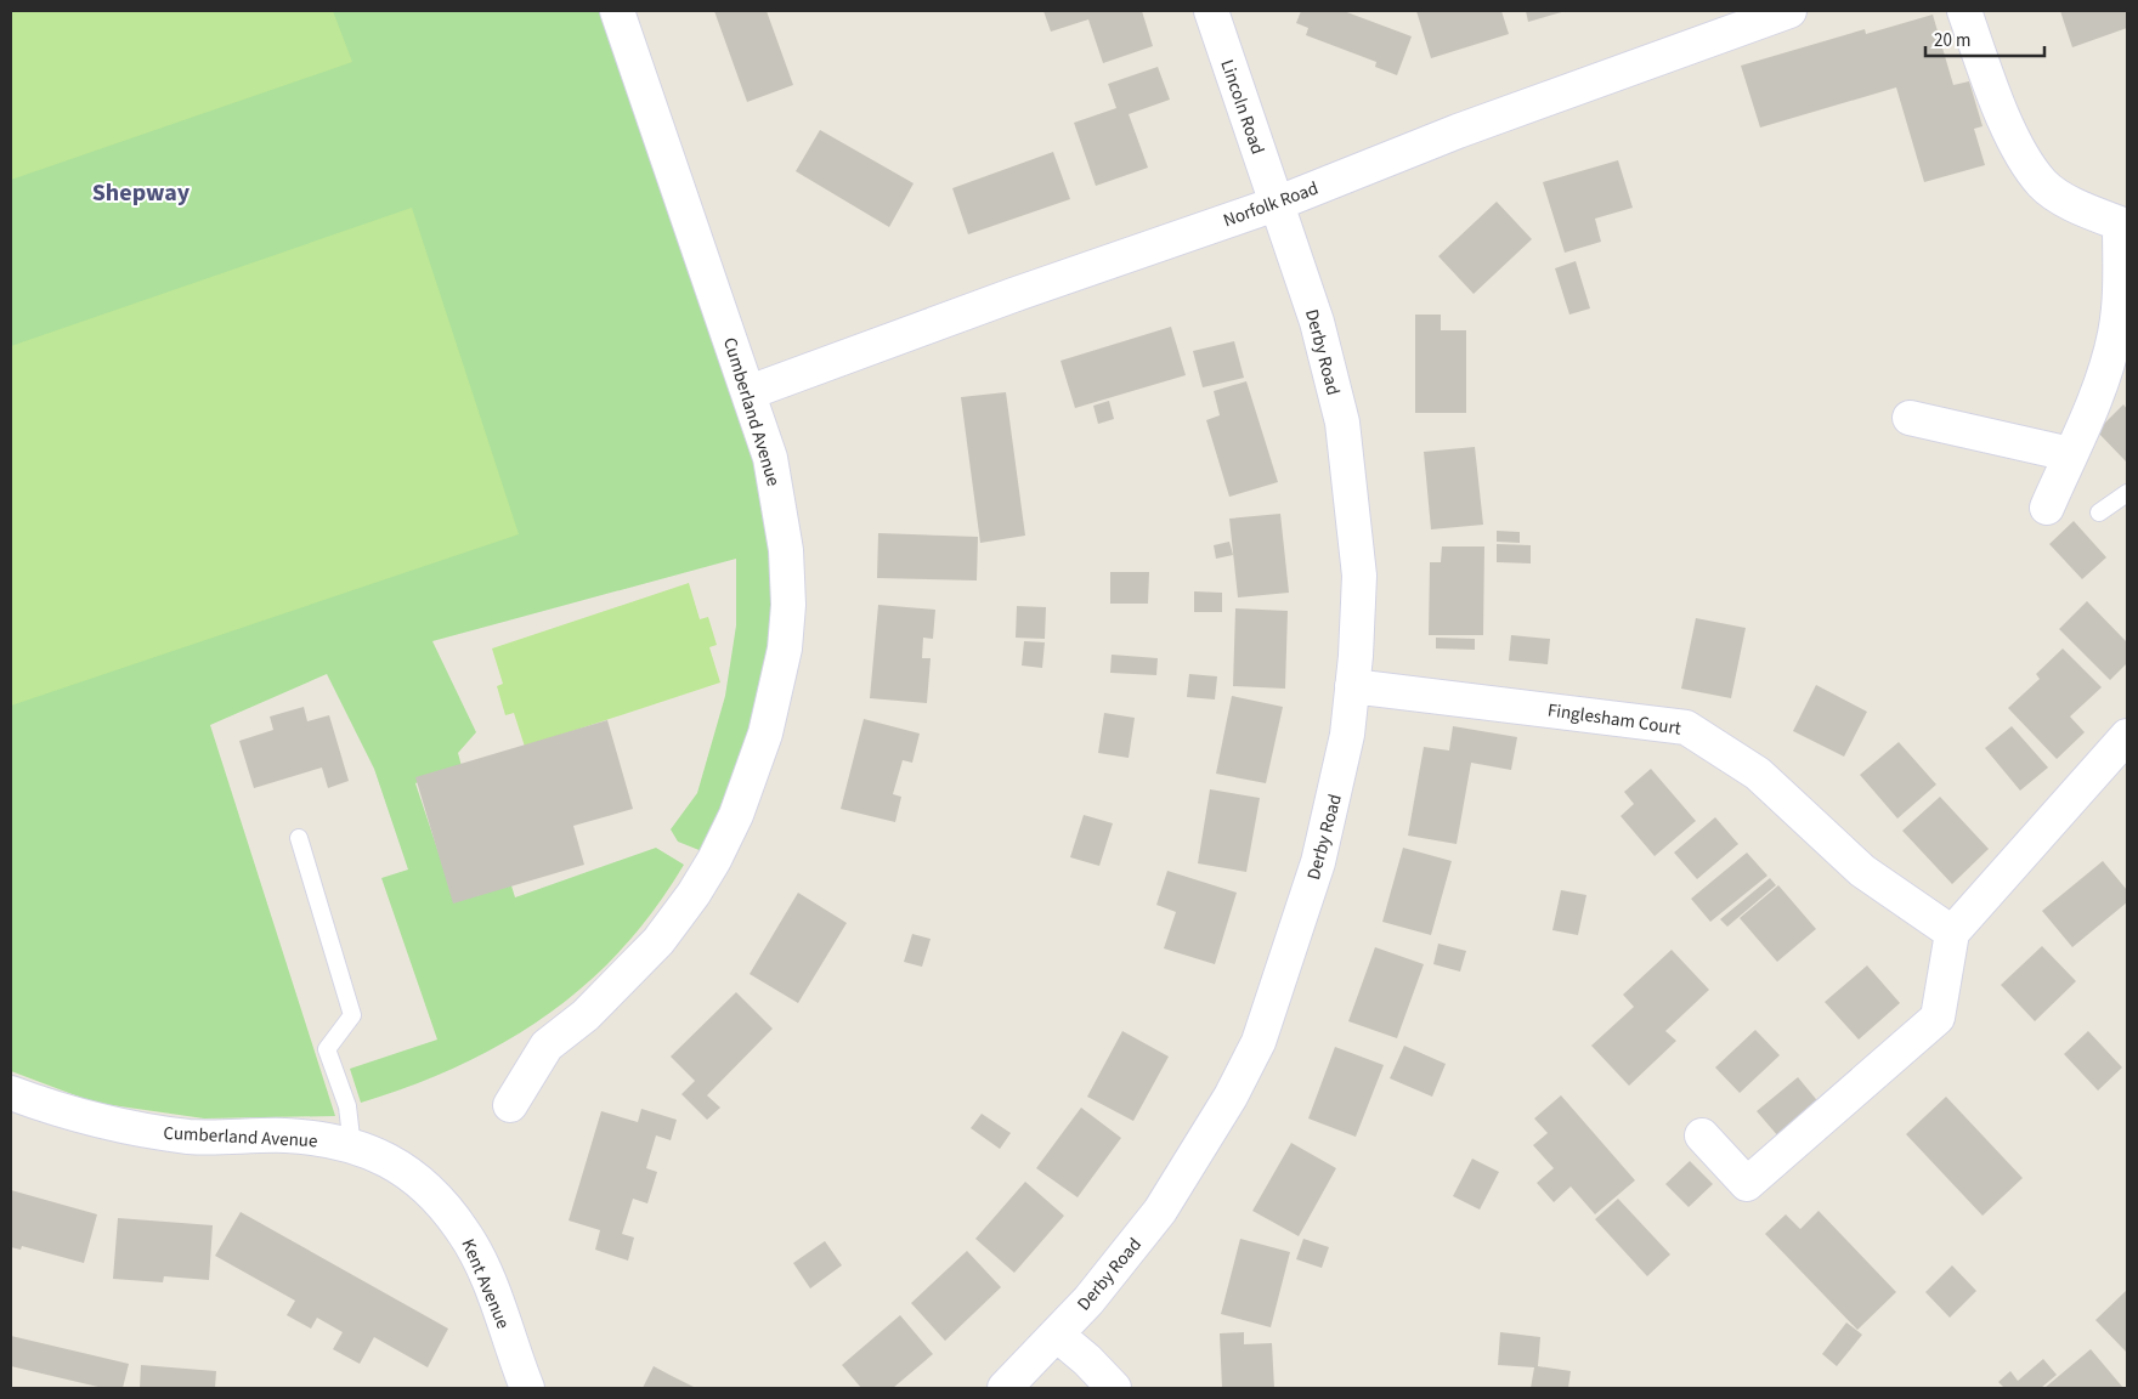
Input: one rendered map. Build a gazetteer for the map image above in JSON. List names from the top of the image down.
{
  "streets": {
    "street": [
      "Lincoln Road",
      "Norfolk Road",
      "Derby Road",
      "Cumberland Avenue",
      "Finglesham Court",
      "Kent Avenue"
    ]
  },
  "crossings": [
    ["Lincoln Road", "Norfolk Road"],
    ["Lincoln Road", "Derby Road"],
    ["Norfolk Road", "Derby Road"],
    ["Norfolk Road", "Cumberland Avenue"],
    ["Derby Road", "Finglesham Court"],
    ["Cumberland Avenue", "Kent Avenue"]
  ],
  "districts": ["Shepway"],
  "scale_bar": "20 m"
}
